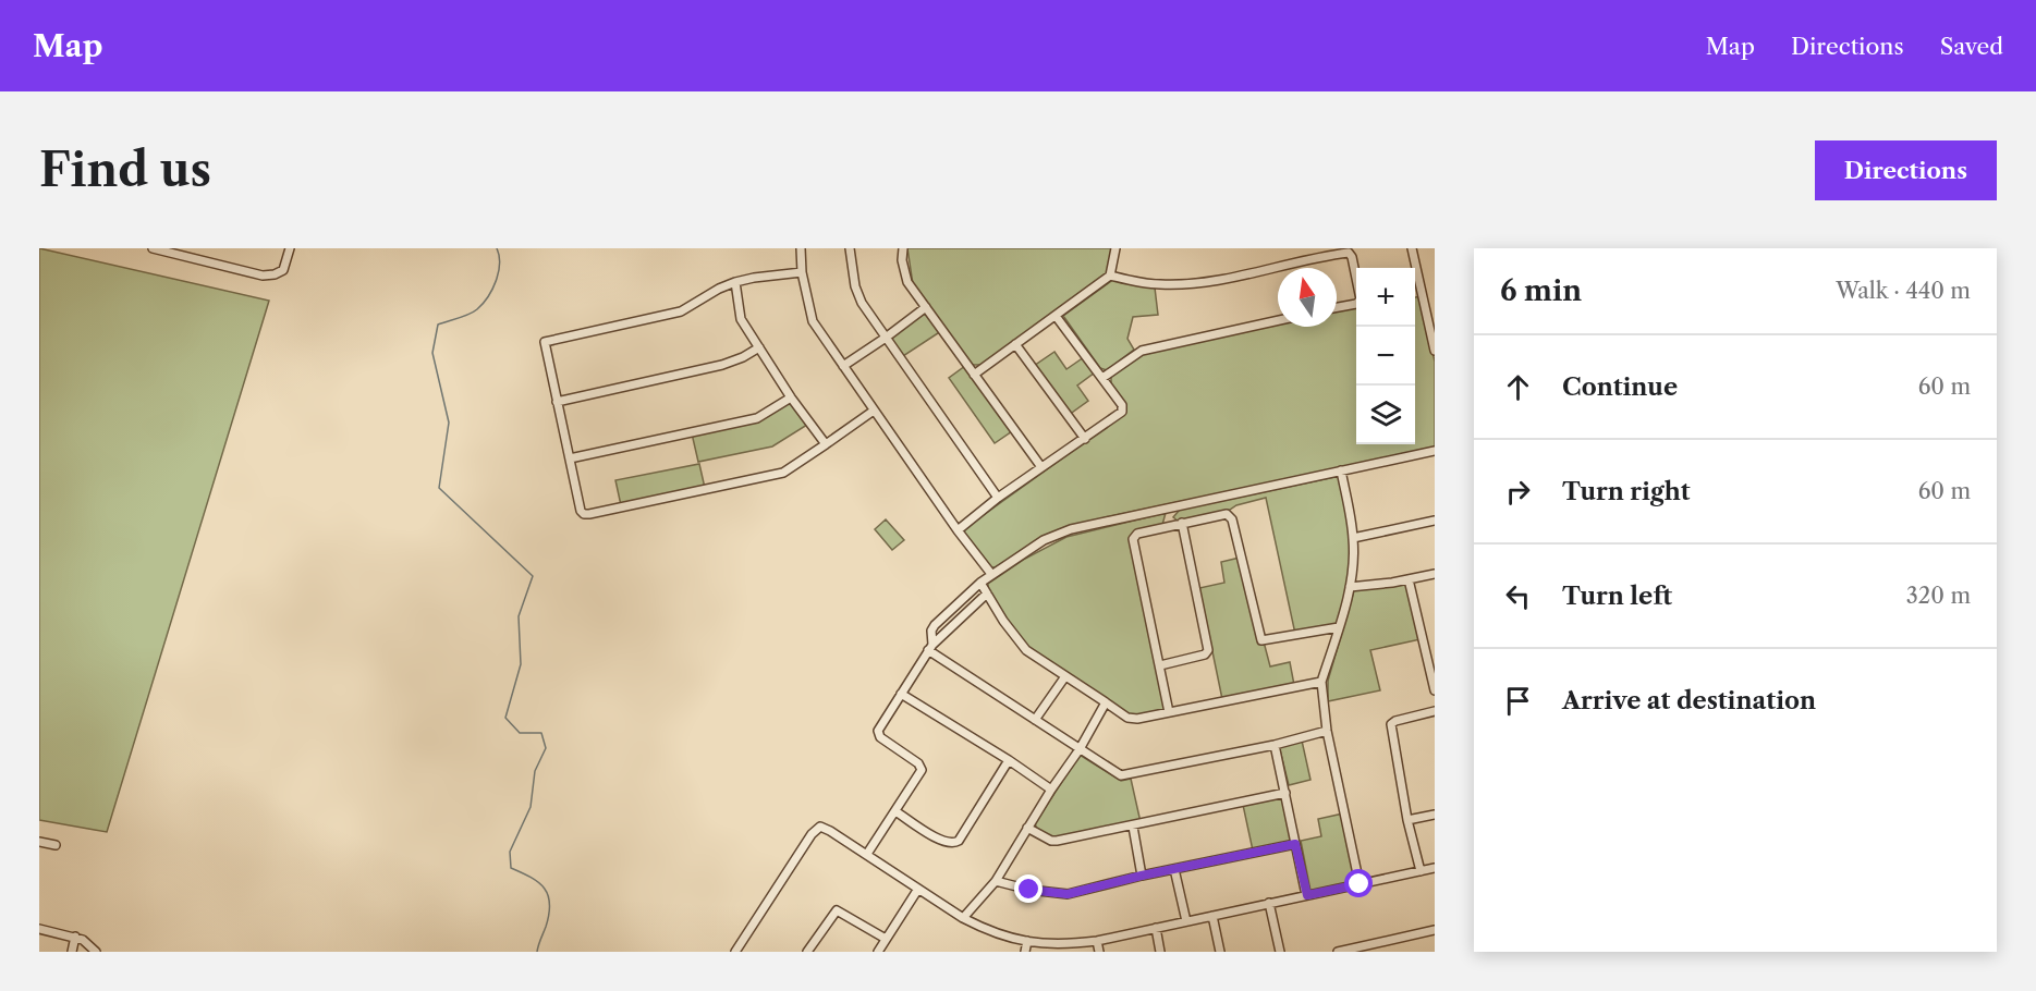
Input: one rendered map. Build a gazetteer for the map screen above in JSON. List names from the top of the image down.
{
  "north": "top",
  "page": {
    "header": "Map",
    "nav": ["Map", "Directions", "Saved"],
    "buttons": "Directions",
    "title": "Find us",
    "heading": ["6 min", "Walk · 440 m"],
    "map_buttons": ["+", "−"],
    "list": [
      ["Continue", "60 m"],
      ["Turn right", "60 m"],
      ["Turn left", "320 m"],
      "Arrive at destination"
    ]
  }
}
